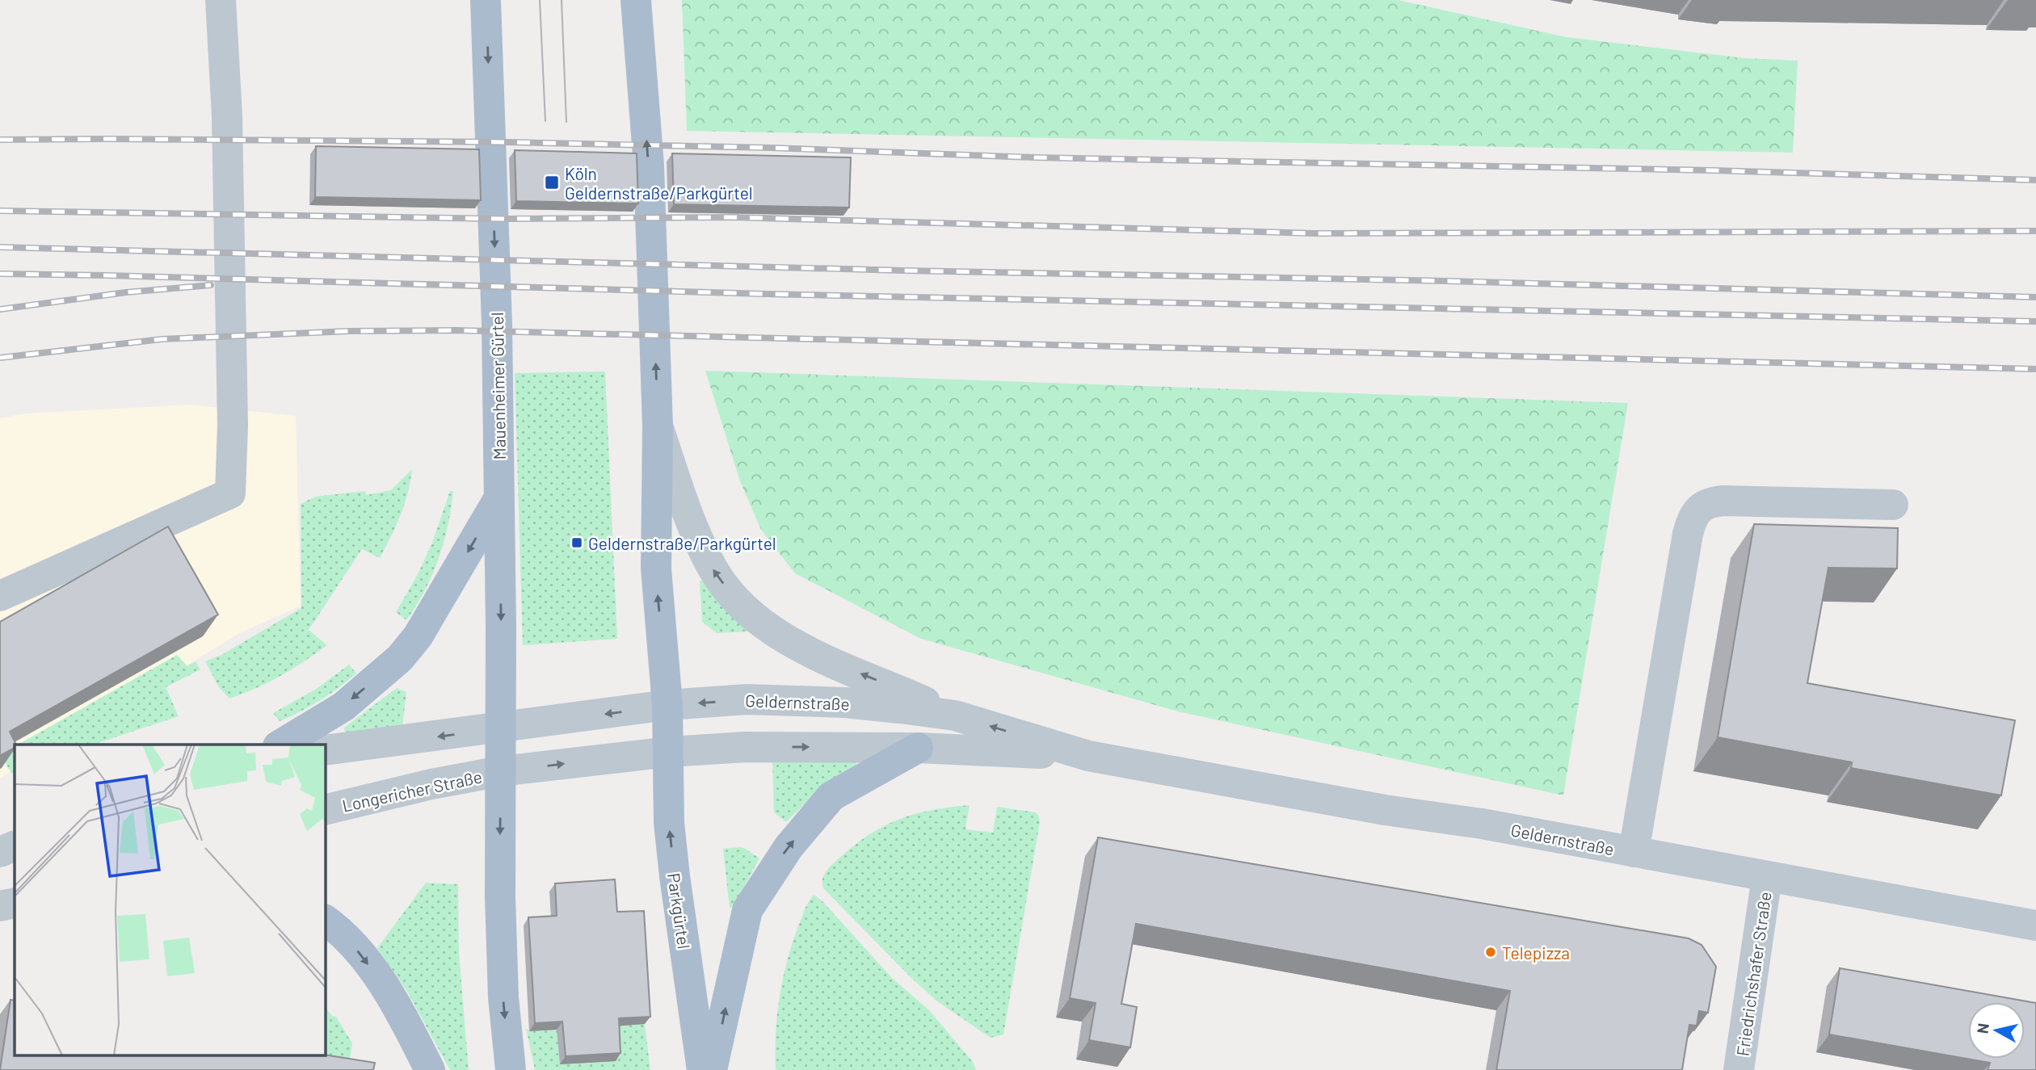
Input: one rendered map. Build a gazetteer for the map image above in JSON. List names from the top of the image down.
{
  "streets": {
    "main road": ["Mauenheimer Gürtel", "Parkgürtel"],
    "street": ["Geldernstraße", "Longericher Straße", "Friedrichshafer Straße"]
  },
  "crossings": [
    ["Mauenheimer Gürtel", "Geldernstraße"],
    ["Mauenheimer Gürtel", "Longericher Straße"],
    ["Geldernstraße", "Longericher Straße"],
    ["Geldernstraße", "Parkgürtel"],
    ["Geldernstraße", "Friedrichshafer Straße"]
  ],
  "places": {
    "transit": ["Köln Geldernstraße/Parkgürtel", "Geldernstraße/Parkgürtel"],
    "other": ["Telepizza"]
  },
  "north": "left"
}
